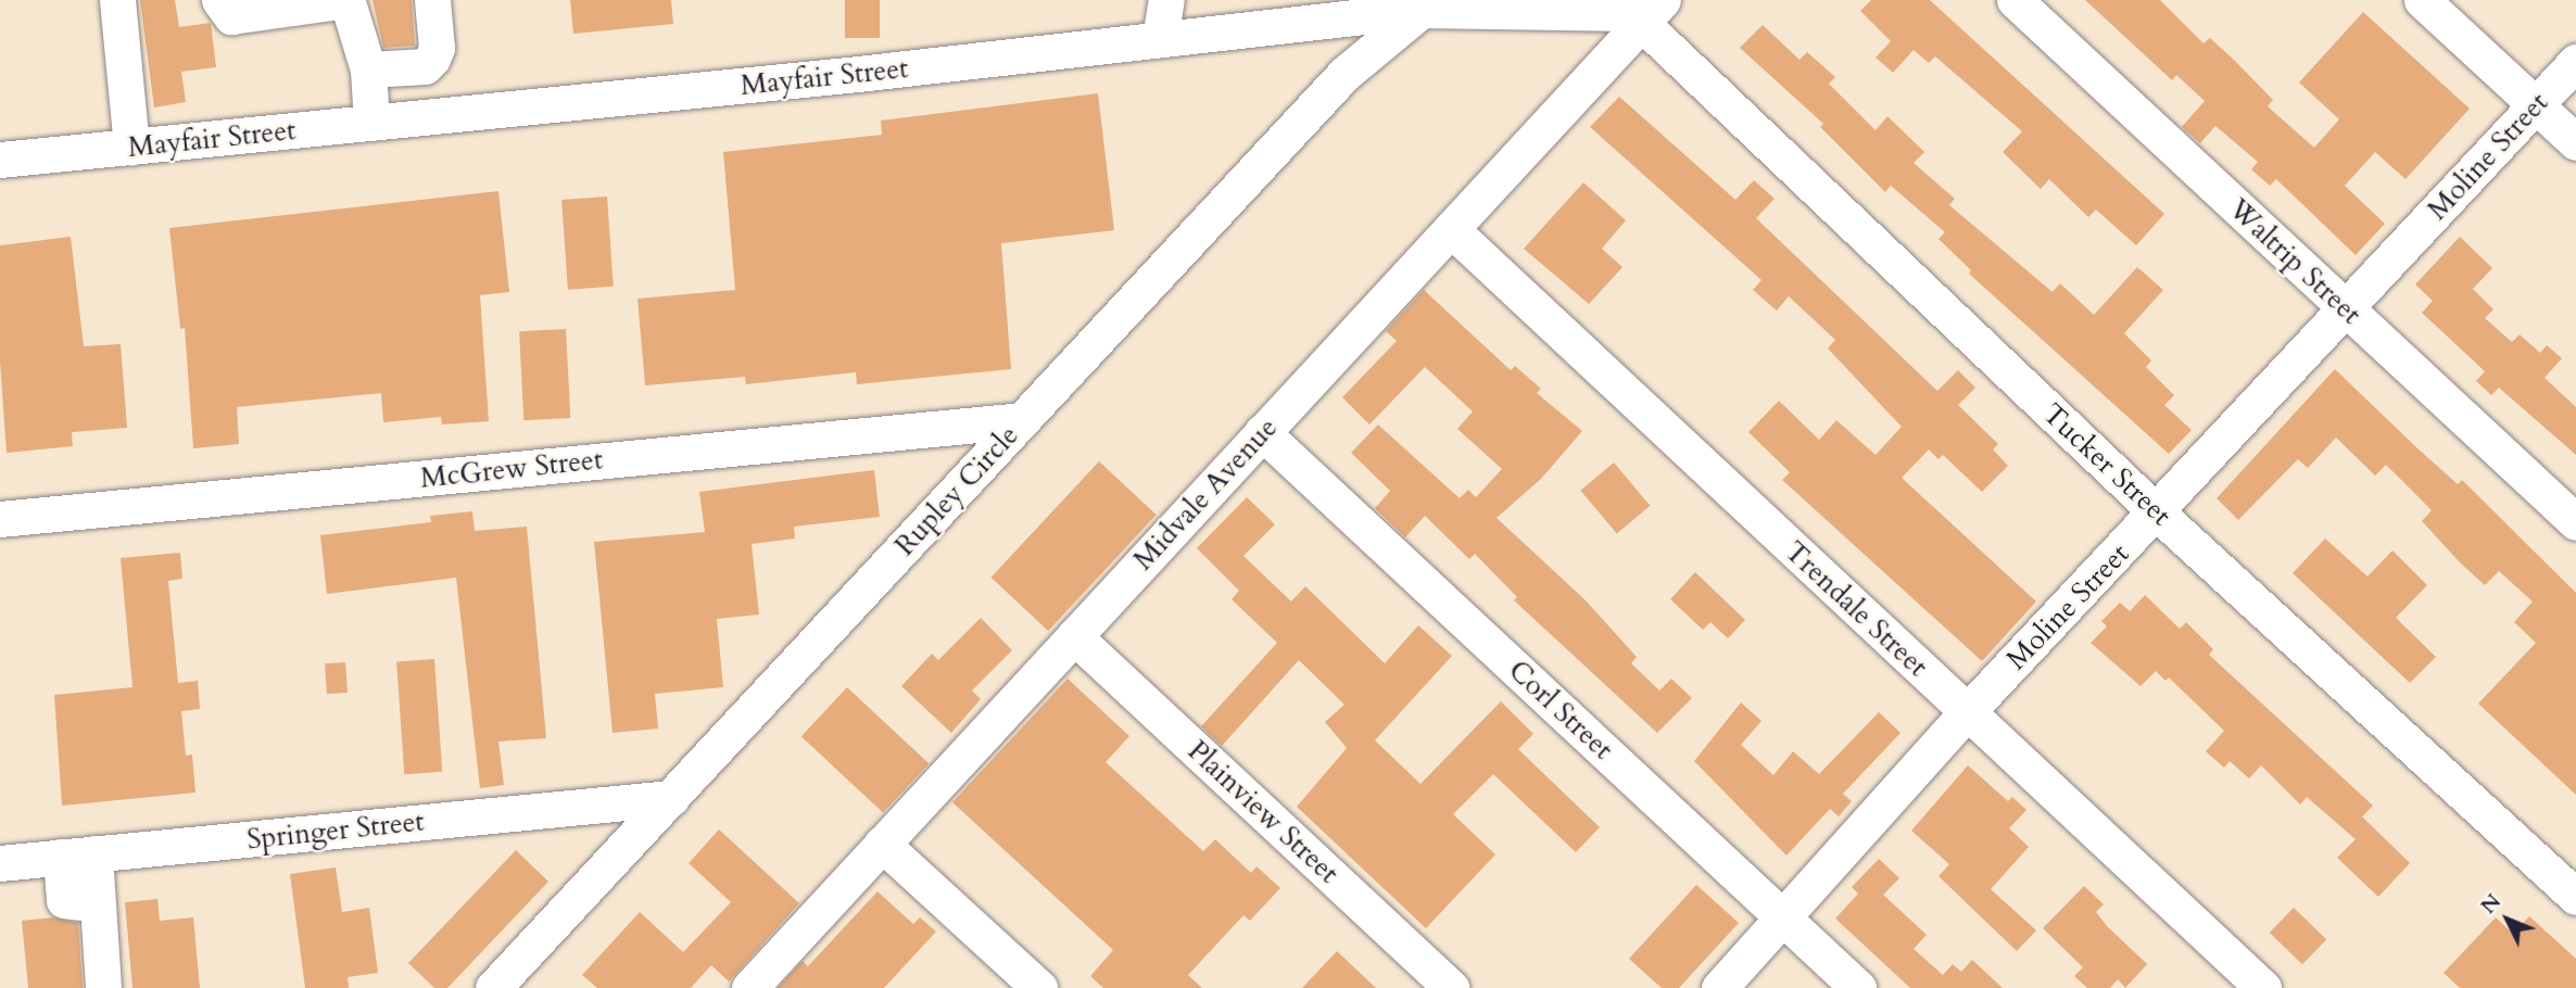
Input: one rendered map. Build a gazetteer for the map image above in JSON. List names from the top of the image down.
{
  "streets": {
    "street": [
      "Mayfair Street",
      "Moline Street",
      "Waltrip Street",
      "Tucker Street",
      "McGrew Street",
      "Rupley Circle",
      "Midvale Avenue",
      "Trendale Street",
      "Corl Street",
      "Plainview Street",
      "Springer Street"
    ]
  },
  "crossings": [
    ["Mayfair Street", "Tucker Street"],
    ["Mayfair Street", "Rupley Circle"],
    ["Mayfair Street", "Midvale Avenue"],
    ["Moline Street", "Waltrip Street"],
    ["Moline Street", "Tucker Street"],
    ["Moline Street", "Trendale Street"],
    ["Moline Street", "Corl Street"],
    ["Tucker Street", "Midvale Avenue"],
    ["McGrew Street", "Rupley Circle"],
    ["Rupley Circle", "Springer Street"],
    ["Midvale Avenue", "Trendale Street"],
    ["Midvale Avenue", "Corl Street"],
    ["Midvale Avenue", "Plainview Street"]
  ],
  "north": "top left"
}
